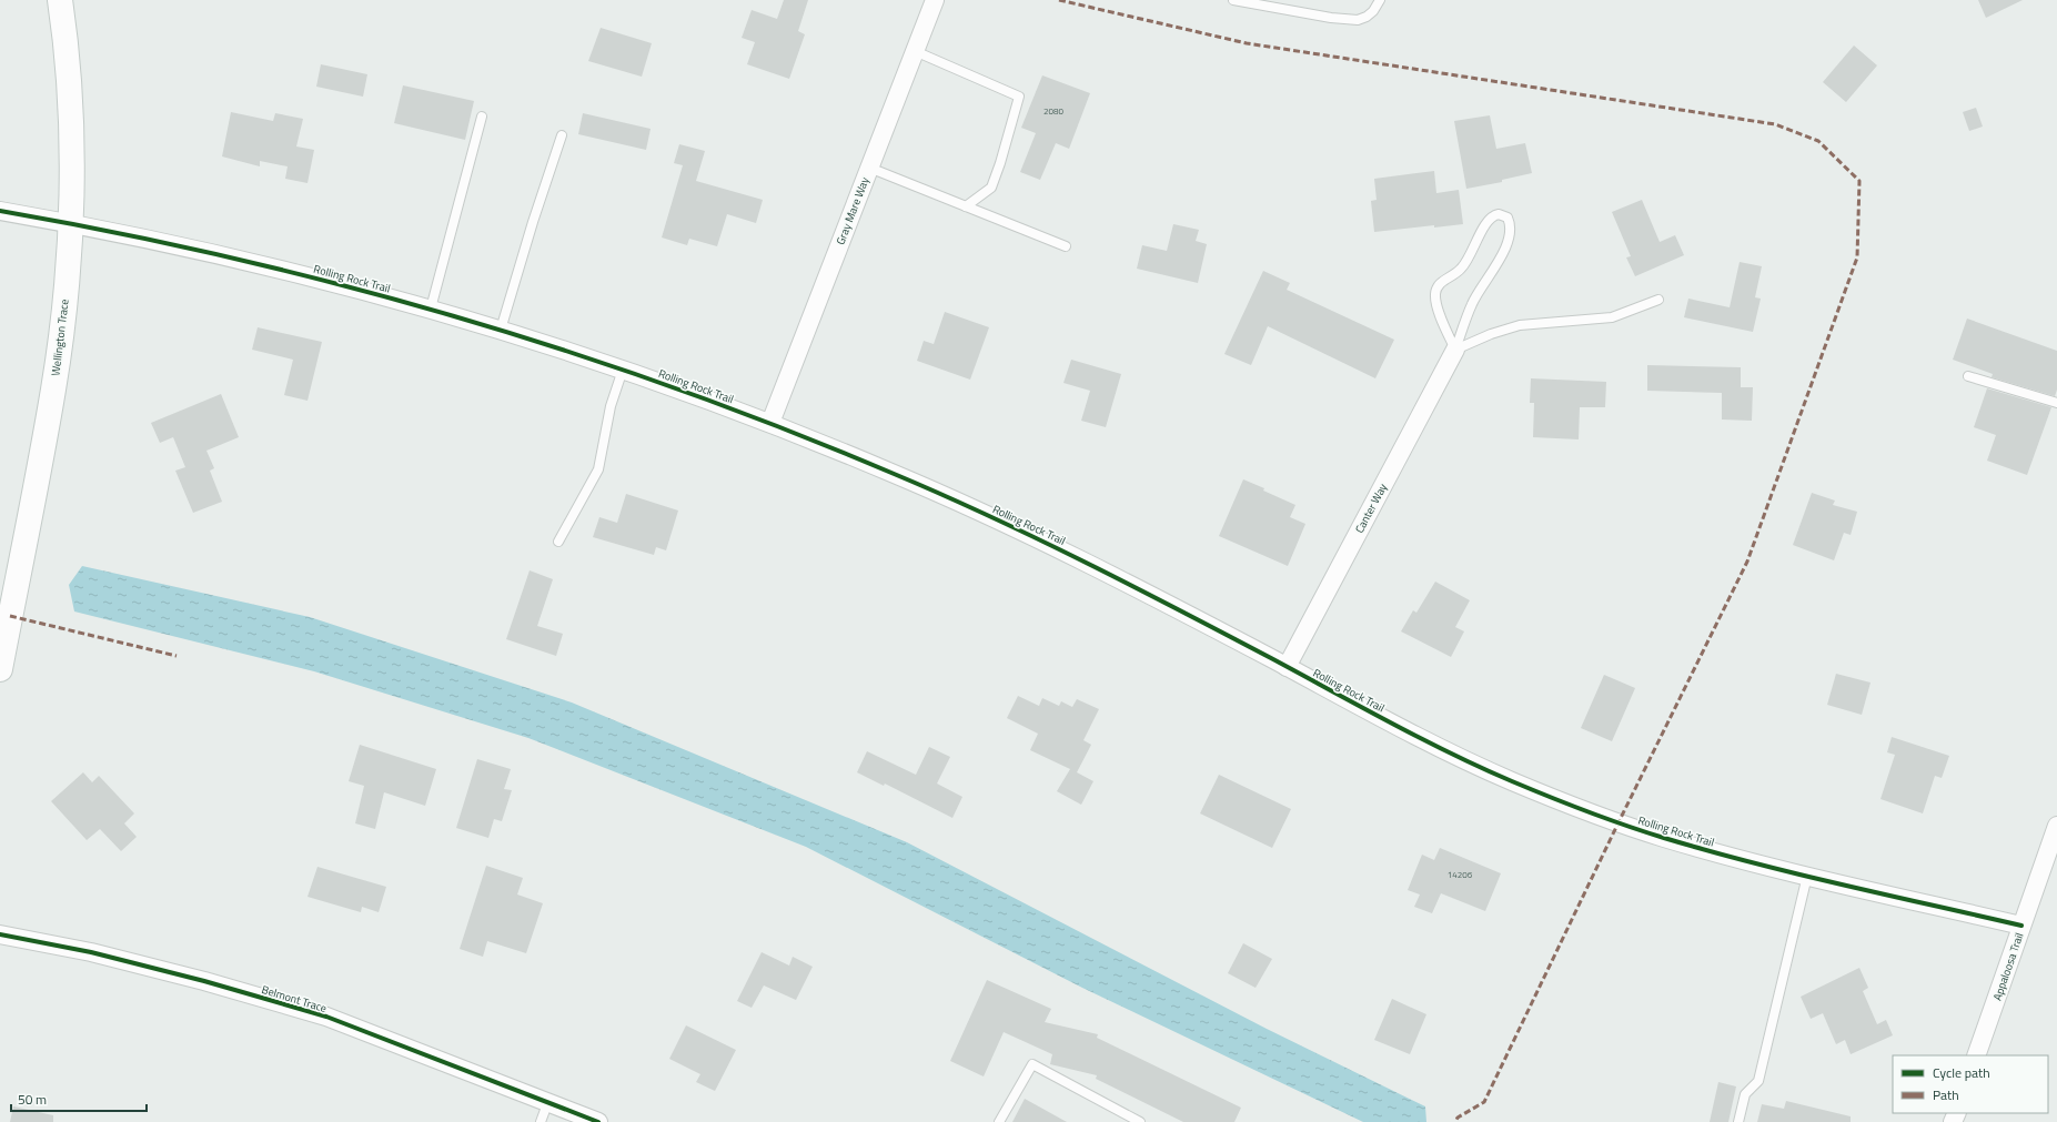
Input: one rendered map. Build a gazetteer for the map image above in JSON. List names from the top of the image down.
{
  "streets": {
    "street": [
      "Gray Mare Way",
      "Rolling Rock Trail",
      "Wellington Trace",
      "Canter Way",
      "Appaloosa Trail",
      "Belmont Trace"
    ]
  },
  "crossings": [
    ["Gray Mare Way", "Rolling Rock Trail"],
    ["Rolling Rock Trail", "Wellington Trace"],
    ["Rolling Rock Trail", "Canter Way"],
    ["Rolling Rock Trail", "Appaloosa Trail"]
  ],
  "house_numbers": ["2080", "14206"],
  "legend": ["Cycle path", "Path"],
  "scale_bar": "50 m"
}
